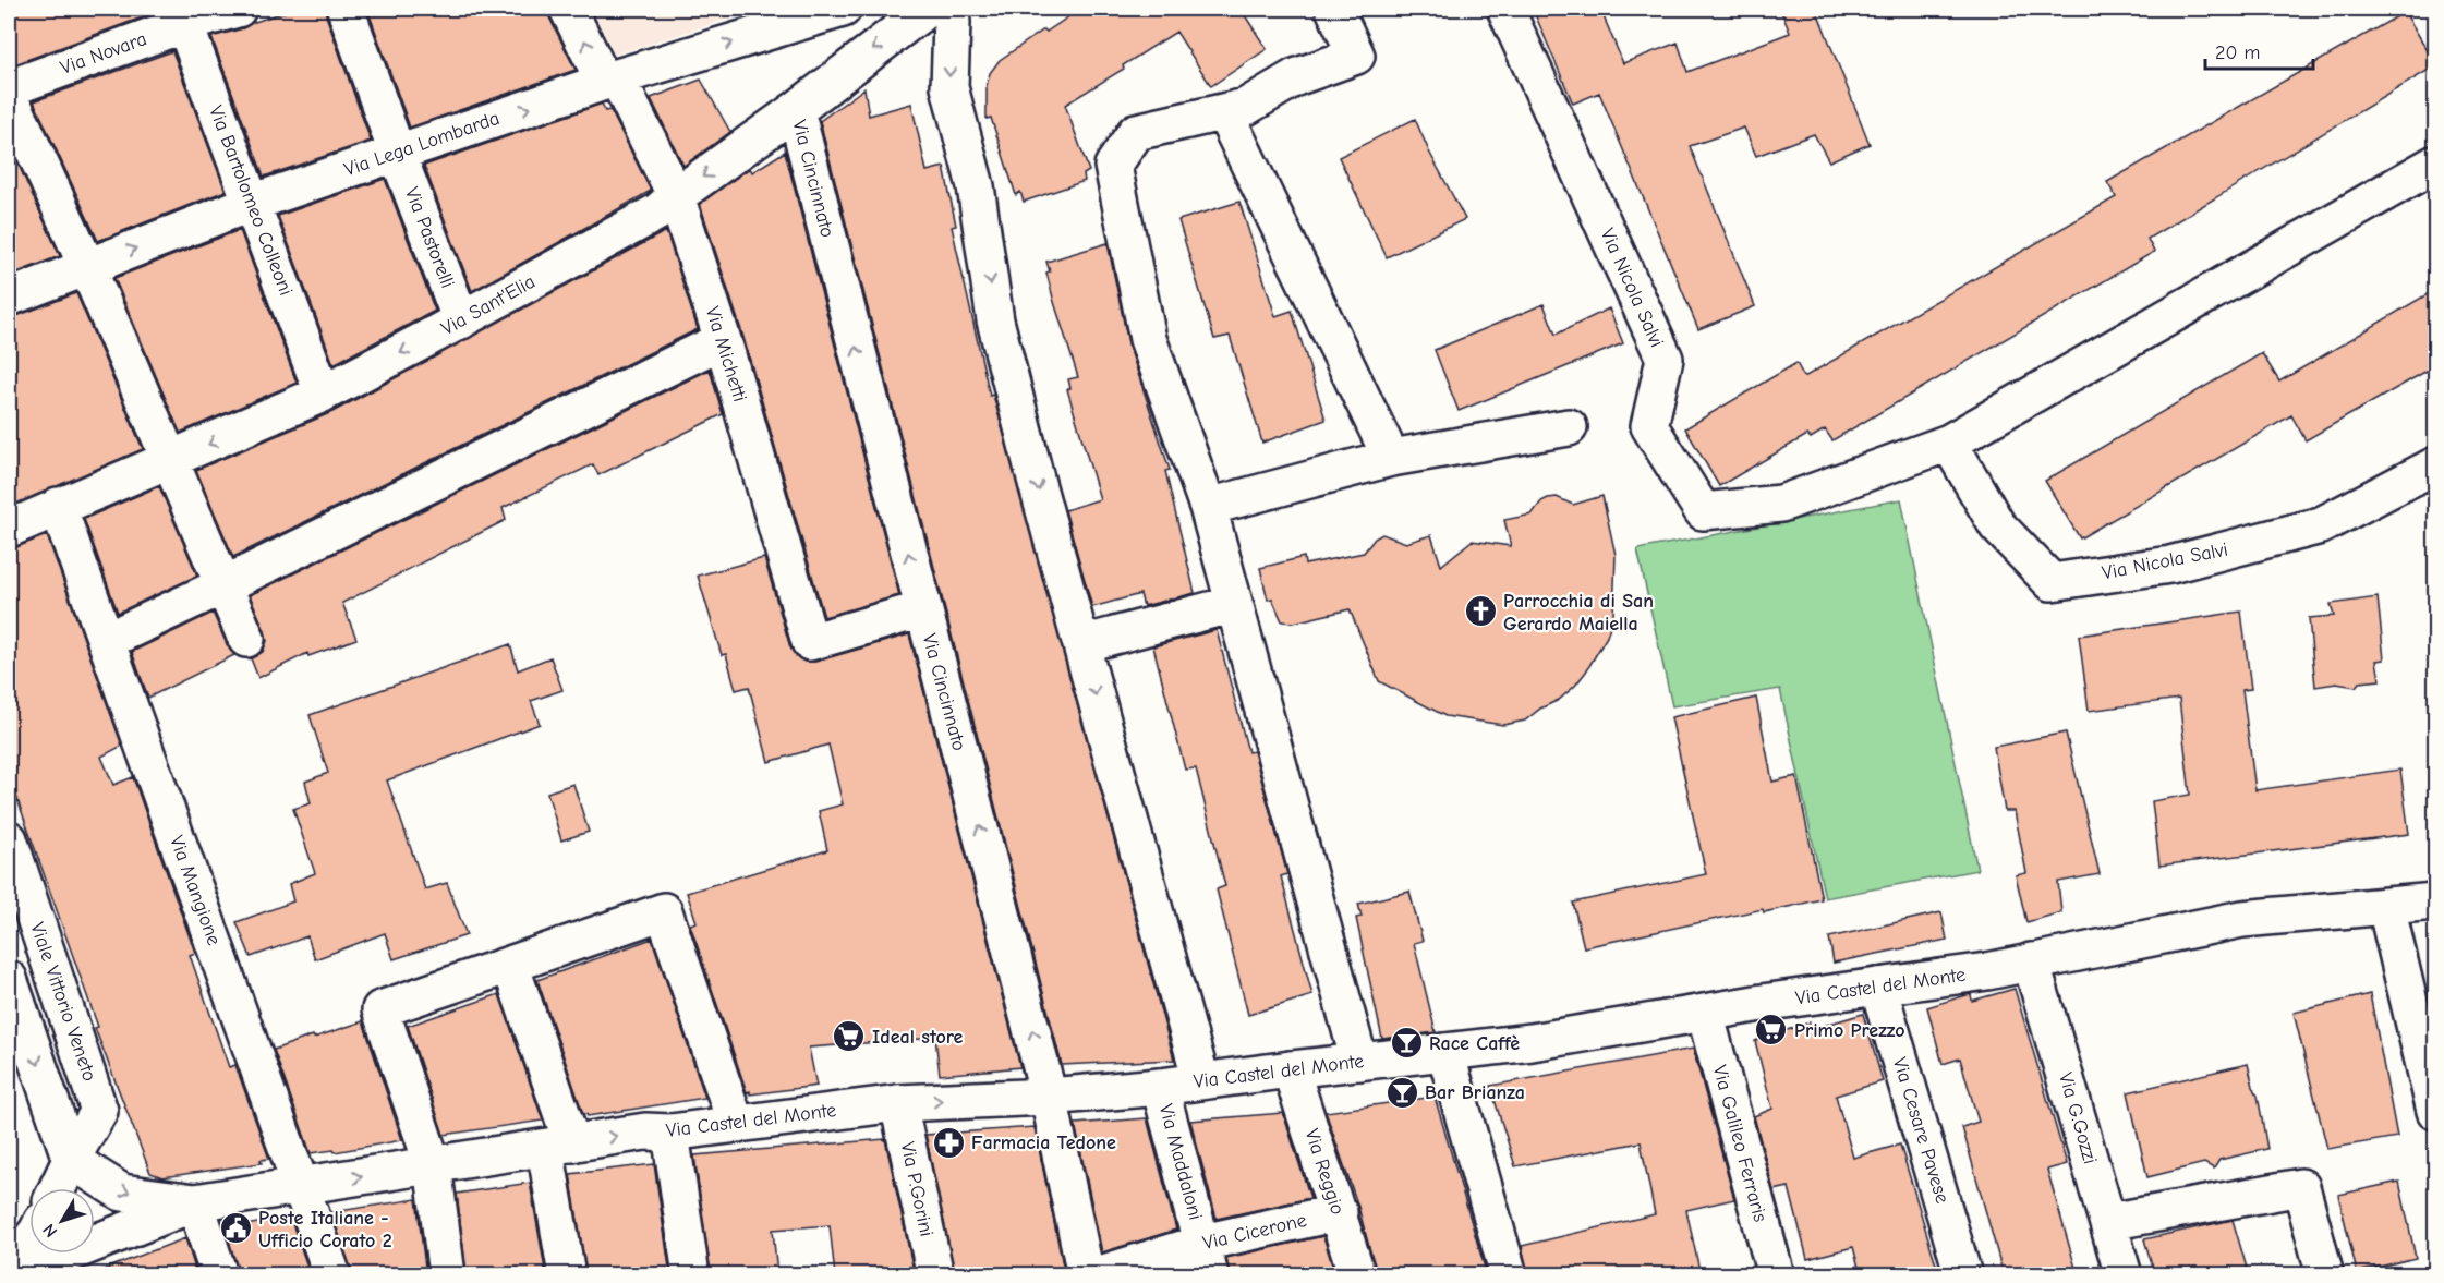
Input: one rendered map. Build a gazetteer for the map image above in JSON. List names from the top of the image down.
{
  "streets": {
    "street": [
      "Via Novara",
      "Via Lega Lombarda",
      "Via Cincinnato",
      "Via Bartolomeo Colleoni",
      "Via Pastorelli",
      "Via Nicola Salvi",
      "Via Sant'Elia",
      "Via Michetti",
      "Via Mangione",
      "Via Castel del Monte",
      "Viale Vittorio Veneto",
      "Via G.Gozzi",
      "Via Cesare Pavese",
      "Via Galileo Ferraris",
      "Via Maddaloni",
      "Via Reggio",
      "Via P.Gorini",
      "Via Cicerone"
    ]
  },
  "crossings": [
    ["Via Novara", "Via Bartolomeo Colleoni"],
    ["Via Lega Lombarda", "Via Bartolomeo Colleoni"],
    ["Via Lega Lombarda", "Via Pastorelli"],
    ["Via Lega Lombarda", "Via Michetti"],
    ["Via Cincinnato", "Via Sant'Elia"],
    ["Via Cincinnato", "Via Michetti"],
    ["Via Cincinnato", "Via Castel del Monte"],
    ["Via Bartolomeo Colleoni", "Via Sant'Elia"],
    ["Via Pastorelli", "Via Sant'Elia"],
    ["Via Sant'Elia", "Via Michetti"],
    ["Via Sant'Elia", "Via Mangione"],
    ["Via Mangione", "Via Castel del Monte"],
    ["Via Castel del Monte", "Viale Vittorio Veneto"],
    ["Via Castel del Monte", "Via G.Gozzi"],
    ["Via Castel del Monte", "Via Cesare Pavese"],
    ["Via Castel del Monte", "Via Galileo Ferraris"],
    ["Via Castel del Monte", "Via Maddaloni"],
    ["Via Castel del Monte", "Via Reggio"],
    ["Via Castel del Monte", "Via P.Gorini"],
    ["Via Maddaloni", "Via Cicerone"],
    ["Via Reggio", "Via Cicerone"]
  ],
  "places": {
    "church": ["Parrocchia di San Gerardo Maiella"],
    "supermarket": ["Primo Prezzo", "Ideal store"],
    "bar": ["Race Caffè", "Bar Brianza"],
    "pharmacy": ["Farmacia Tedone"],
    "public building": ["Poste Italiane - Ufficio Corato 2"]
  },
  "scale_bar": "20 m",
  "north": "bottom left"
}
